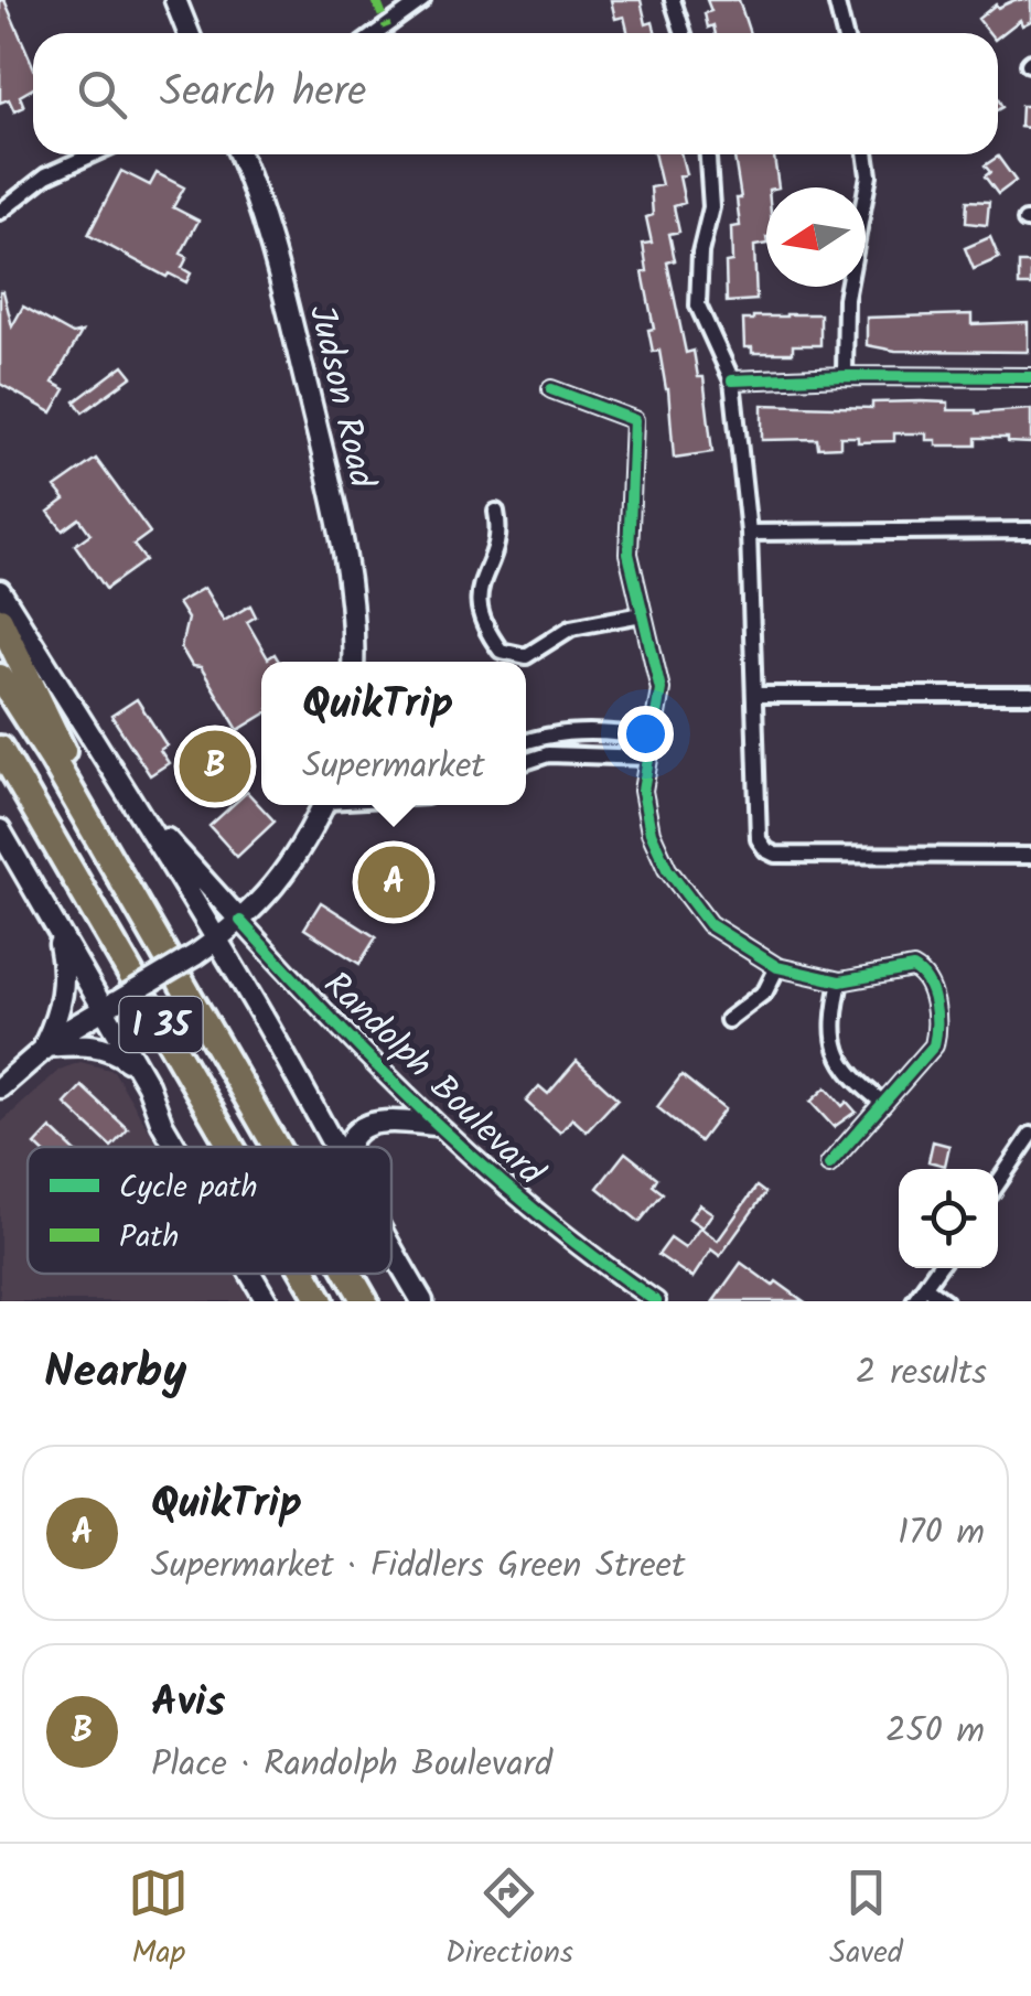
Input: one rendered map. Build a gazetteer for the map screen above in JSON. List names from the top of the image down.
{
  "streets": {
    "highway": ["I 35"],
    "main road": ["Judson Road", "Randolph Boulevard"]
  },
  "legend": ["Cycle path", "Path"],
  "north": "left",
  "page": {
    "search": "Search here",
    "popup": ["QuikTrip", "Supermarket"],
    "pins": ["B", "A"],
    "heading": ["Nearby", "2 results"],
    "list": [
      {
        "mark": "A",
        "name": "QuikTrip",
        "note": "Supermarket · Fiddlers Green Street",
        "value": "170 m"
      },
      {
        "mark": "B",
        "name": "Avis",
        "note": "Place · Randolph Boulevard",
        "value": "250 m"
      }
    ],
    "nav": ["Map", "Directions", "Saved"]
  }
}
